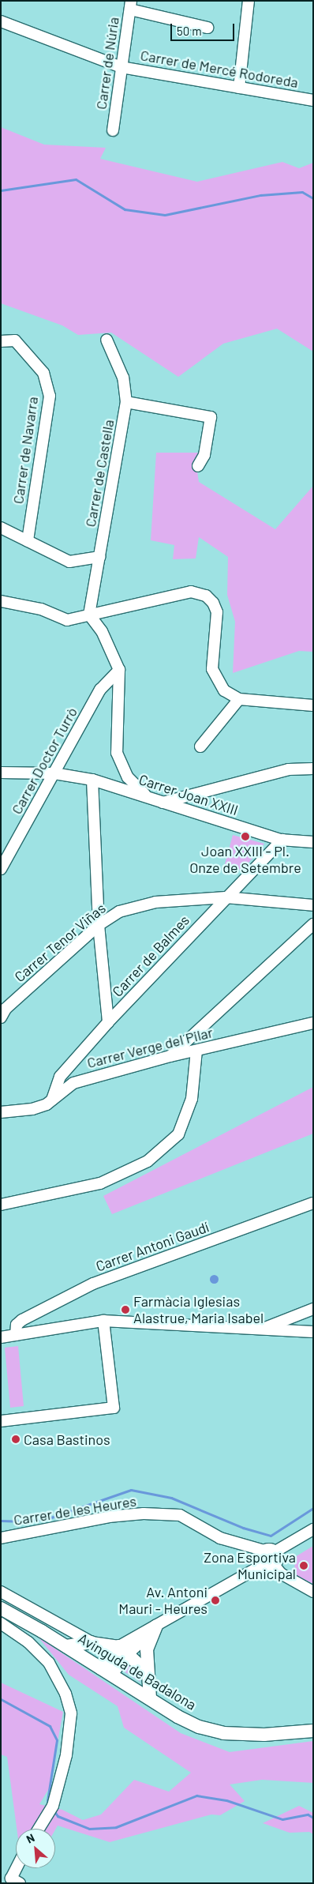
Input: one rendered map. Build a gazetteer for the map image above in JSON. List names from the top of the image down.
{
  "streets": {
    "street": [
      "Carrer de Núria",
      "Carrer de Mercé Rodoreda",
      "Carrer de Navarra",
      "Carrer de Castella",
      "Carrer Doctor Turrò",
      "Carrer Joan XXIII",
      "Carrer Tenor Viñas",
      "Carrer de Balmes",
      "Carrer Verge del Pilar",
      "Carrer Antoni Gaudí",
      "Carrer de les Heures",
      "Avinguda de Badalona"
    ]
  },
  "crossings": [
    ["Carrer de Núria", "Carrer de Mercé Rodoreda"],
    ["Carrer Doctor Turrò", "Carrer Joan XXIII"],
    ["Carrer Joan XXIII", "Carrer de Balmes"],
    ["Carrer Tenor Viñas", "Carrer de Balmes"],
    ["Carrer de Balmes", "Carrer Verge del Pilar"]
  ],
  "places": [
    "Joan XXIII - Pl. Onze de Setembre",
    "Farmàcia Iglesias Alastrue, Maria Isabel",
    "Casa Bastinos",
    "Zona Esportiva Municipal",
    "Av. Antoni Mauri - Heures"
  ],
  "scale_bar": "50 m",
  "north": "top left"
}
